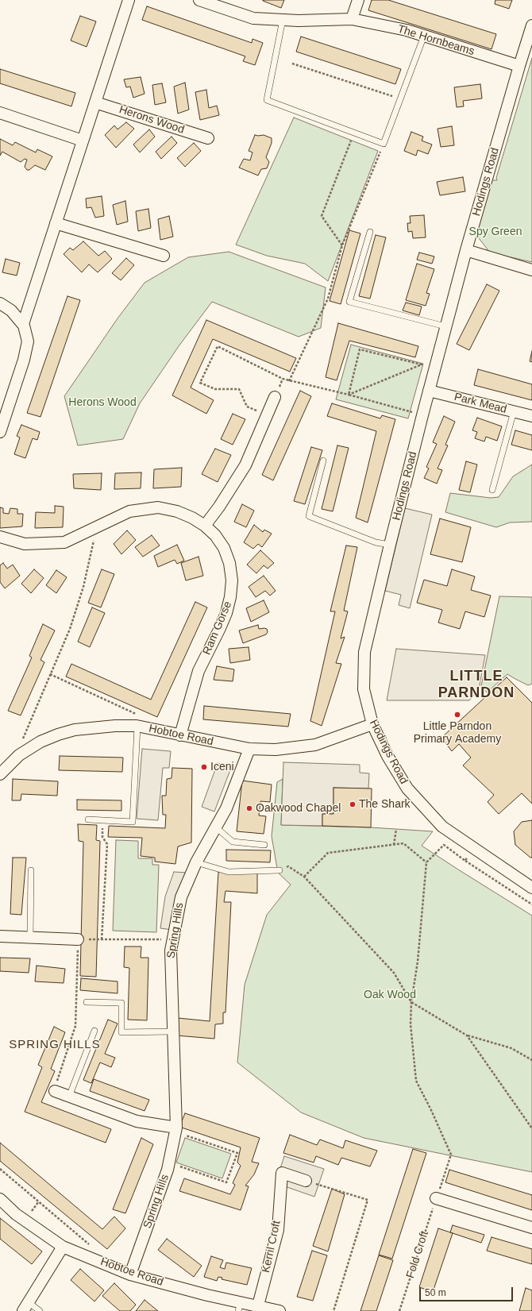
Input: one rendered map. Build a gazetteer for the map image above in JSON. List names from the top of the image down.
{
  "streets": {
    "street": [
      "The Hornbeams",
      "Herons Wood",
      "Hodings Road",
      "Park Mead",
      "Ram Gorse",
      "Hobtoe Road",
      "Spring Hills",
      "Kerril Croft"
    ],
    "path": ["Fold Croft"]
  },
  "crossings": [
    ["The Hornbeams", "Hodings Road"],
    ["Hodings Road", "Park Mead"],
    ["Hodings Road", "Hobtoe Road"],
    ["Ram Gorse", "Hobtoe Road"],
    ["Hobtoe Road", "Spring Hills"],
    ["Hobtoe Road", "Kerril Croft"]
  ],
  "districts": ["LITTLE PARNDON", "SPRING HILLS"],
  "parks": ["Spy Green", "Herons Wood", "Oak Wood"],
  "places": [
    "Little Parndon Primary Academy",
    "Iceni",
    "The Shark",
    "Oakwood Chapel"
  ],
  "scale_bar": "50 m"
}
